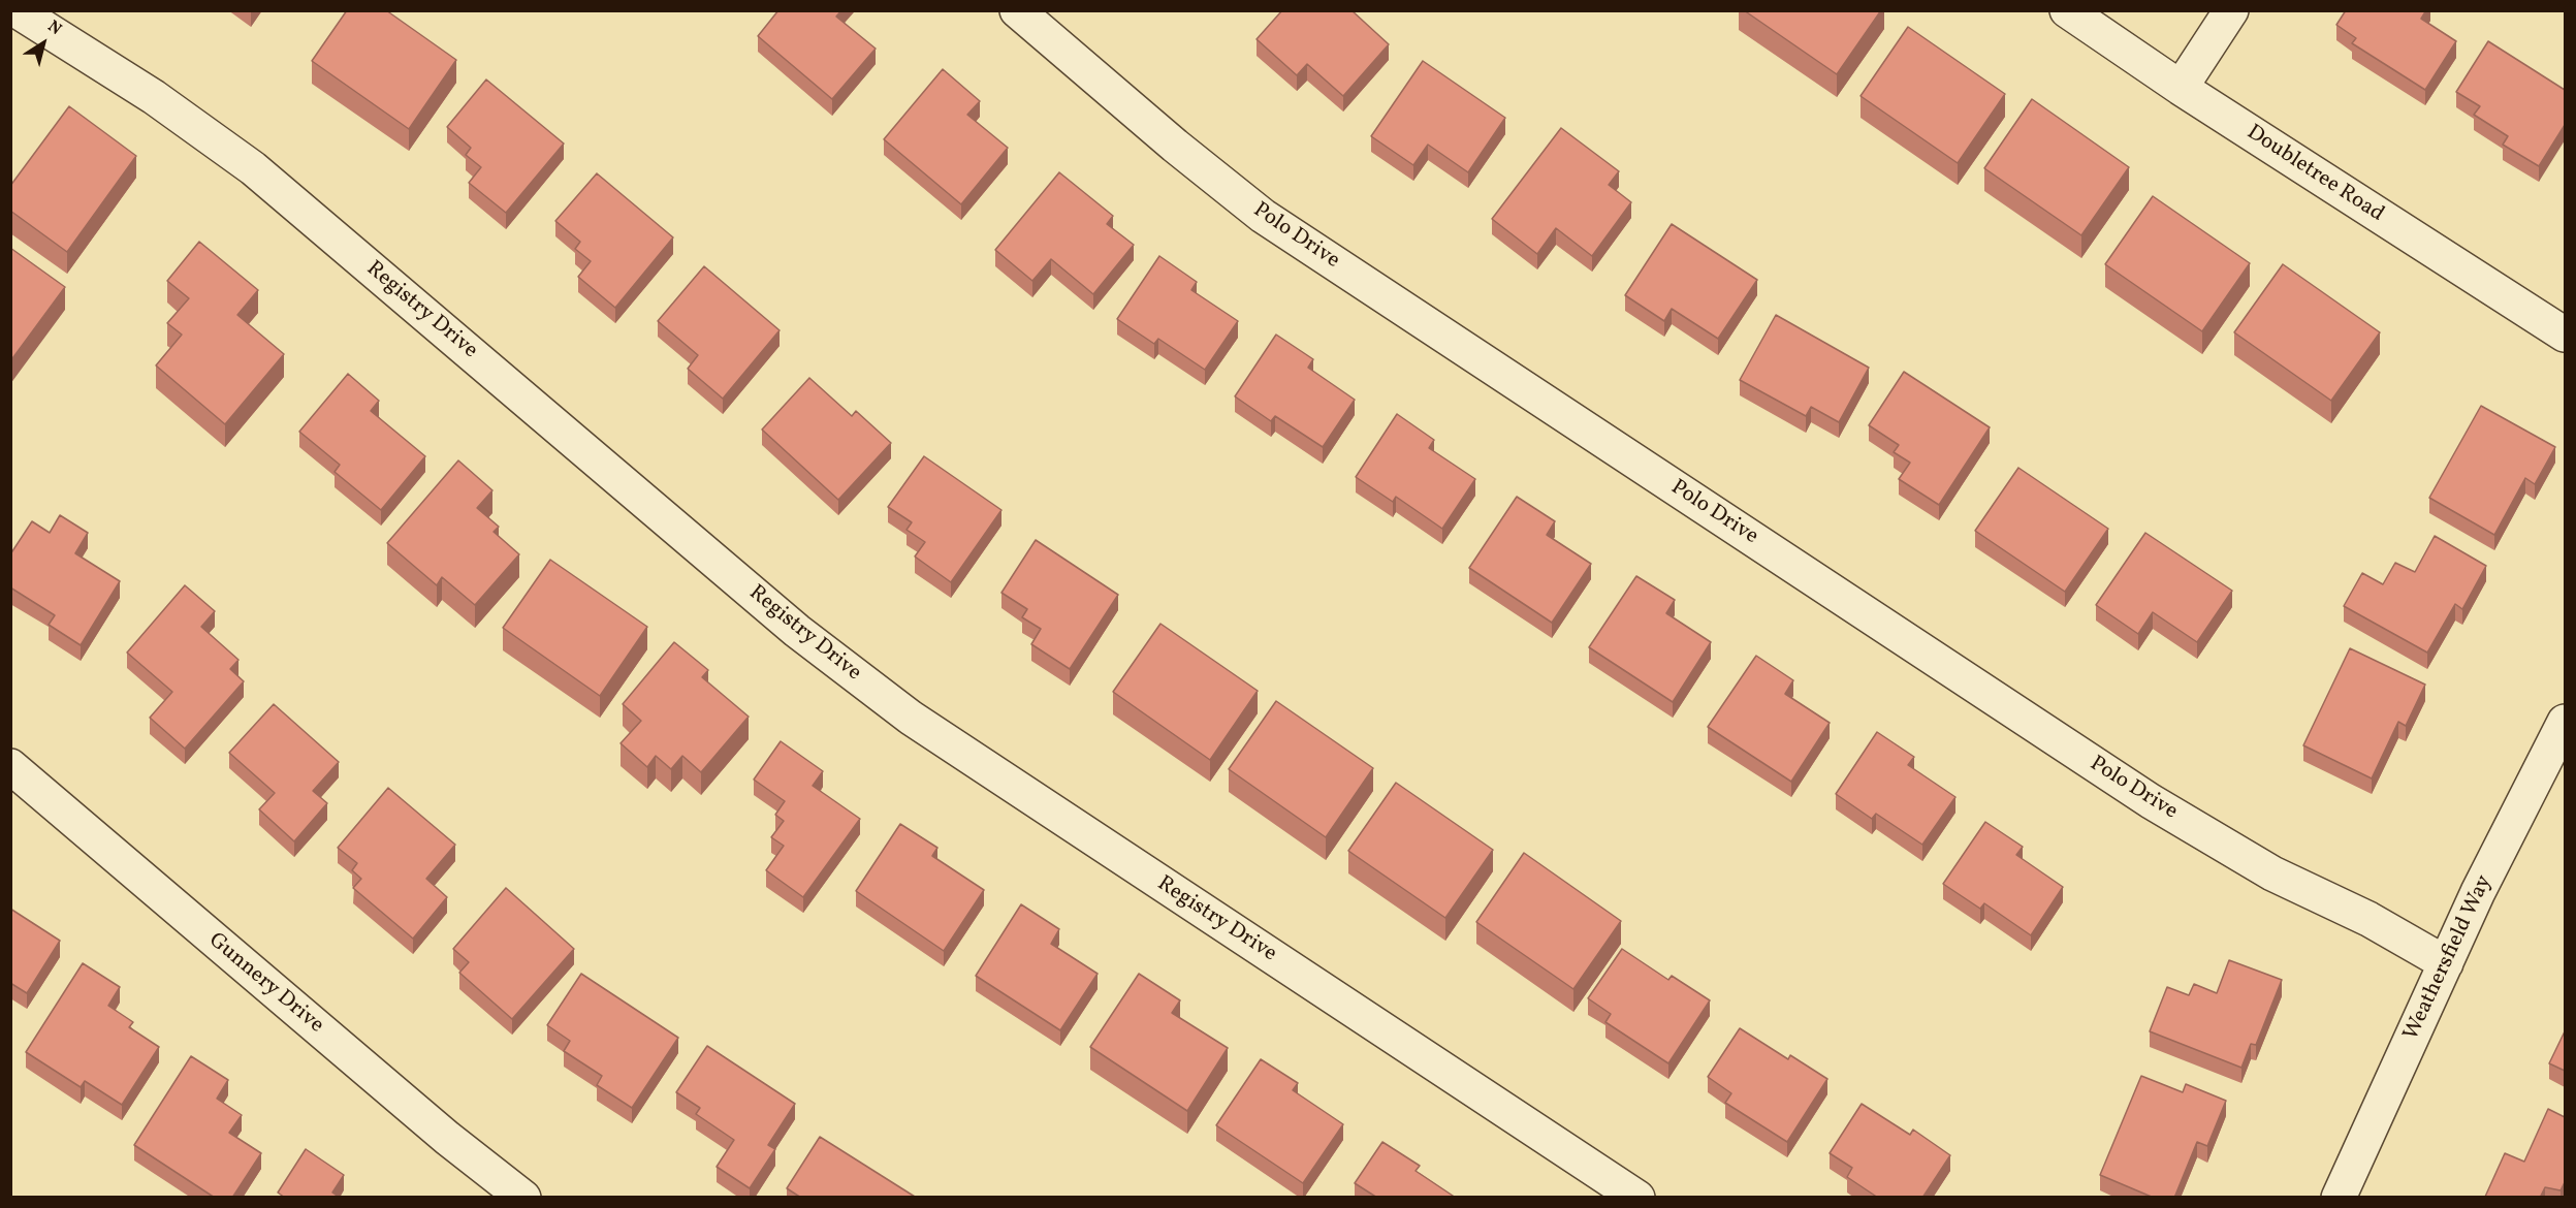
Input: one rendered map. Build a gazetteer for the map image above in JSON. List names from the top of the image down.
{
  "streets": {
    "street": [
      "Doubletree Road",
      "Polo Drive",
      "Registry Drive",
      "Weathersfield Way",
      "Gunnery Drive"
    ]
  },
  "crossings": [
    ["Polo Drive", "Weathersfield Way"]
  ],
  "north": "top right"
}
